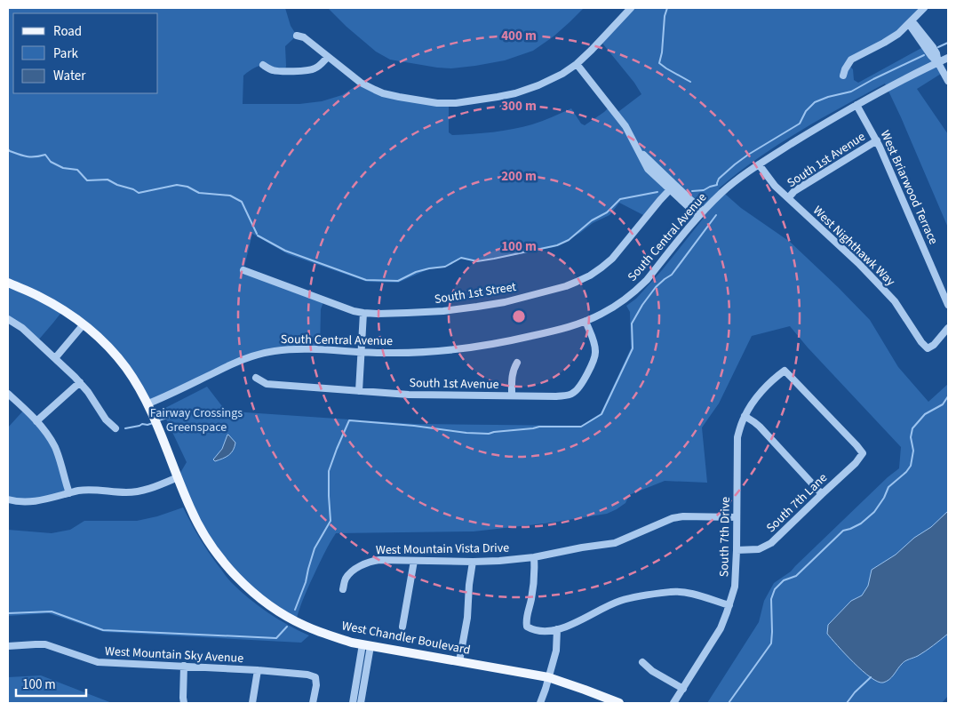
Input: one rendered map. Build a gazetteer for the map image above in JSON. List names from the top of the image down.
{
  "streets": {
    "main road": ["West Chandler Boulevard"],
    "street": [
      "South 1st Avenue",
      "West Briarwood Terrace",
      "South Central Avenue",
      "West Nighthawk Way",
      "South 1st Street",
      "South 7th Lane",
      "South 7th Drive",
      "West Mountain Vista Drive",
      "West Mountain Sky Avenue"
    ]
  },
  "crossings": [
    ["South 1st Avenue", "West Briarwood Terrace"],
    ["South 1st Avenue", "South Central Avenue"],
    ["South 1st Avenue", "West Nighthawk Way"],
    ["West Briarwood Terrace", "South Central Avenue"],
    ["South Central Avenue", "West Nighthawk Way"],
    ["South Central Avenue", "West Chandler Boulevard"],
    ["South 7th Lane", "South 7th Drive"],
    ["South 7th Drive", "West Mountain Vista Drive"]
  ],
  "parks": ["Fairway Crossings Greenspace"],
  "legend": ["Road", "Park", "Water"],
  "scale_bar": "100 m",
  "rings": [
    "400 m",
    "300 m",
    "200 m",
    "100 m"
  ]
}
